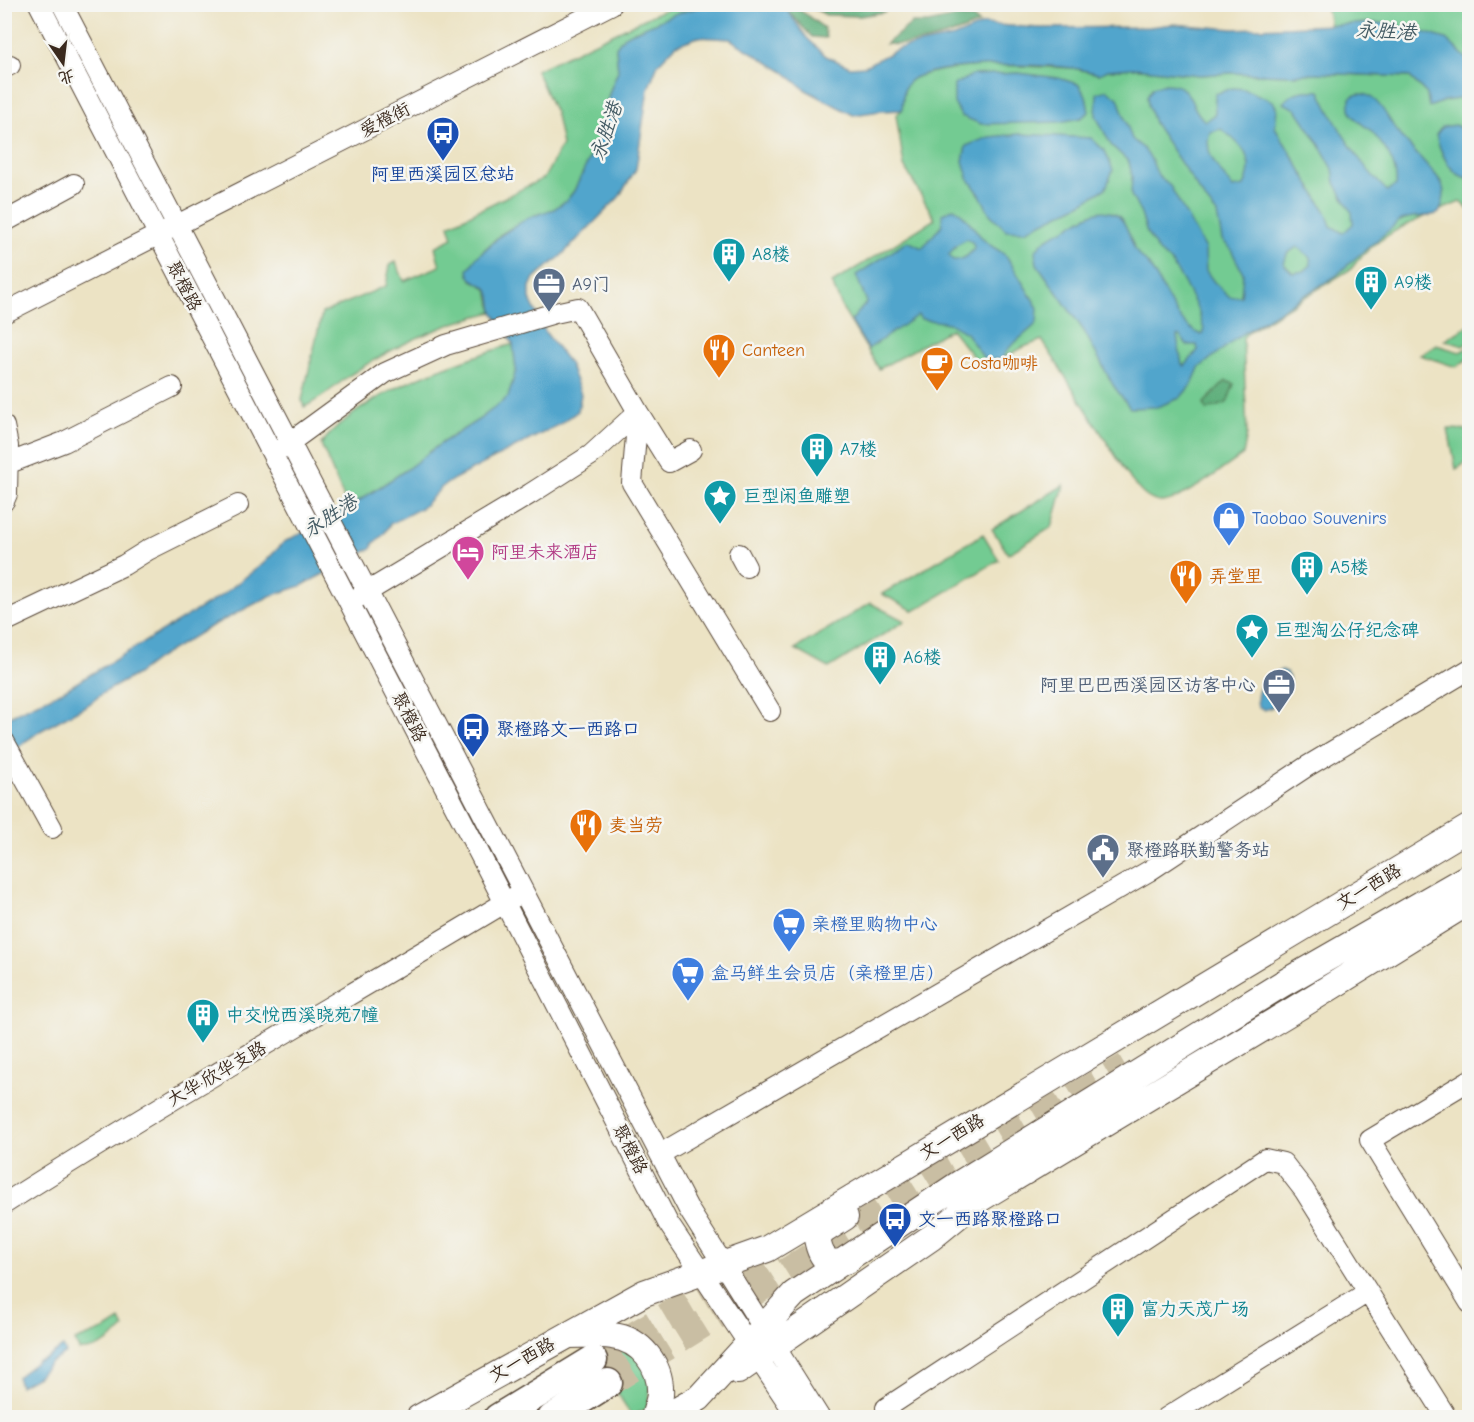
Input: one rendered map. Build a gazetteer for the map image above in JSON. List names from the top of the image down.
{
  "streets": {
    "main road": ["文一西路"],
    "street": ["爱橙街", "聚橙路", "大华·欣华支路"]
  },
  "crossings": [
    ["爱橙街", "聚橙路"],
    ["聚橙路", "文一西路"],
    ["聚橙路", "大华·欣华支路"]
  ],
  "water": ["永胜港"],
  "places": {
    "bus stop": ["阿里西溪园区总站", "聚橙路文一西路口", "文一西路聚橙路口"],
    "building": [
      "A8楼",
      "A9楼",
      "A7楼",
      "A5楼",
      "A6楼",
      "中交悦西溪晓苑7幢",
      "富力天茂广场"
    ],
    "office": ["A9门", "阿里巴巴西溪园区访客中心"],
    "restaurant": ["Canteen", "弄堂里", "麦当劳"],
    "cafe": ["Costa咖啡"],
    "place": ["巨型闲鱼雕塑", "巨型淘公仔纪念碑"],
    "shop": ["Taobao Souvenirs"],
    "hotel": ["阿里未来酒店"],
    "public building": ["聚橙路联勤警务站"],
    "supermarket": ["亲橙里购物中心", "盒马鲜生会员店（亲橙里店）"]
  },
  "north": "bottom"
}
